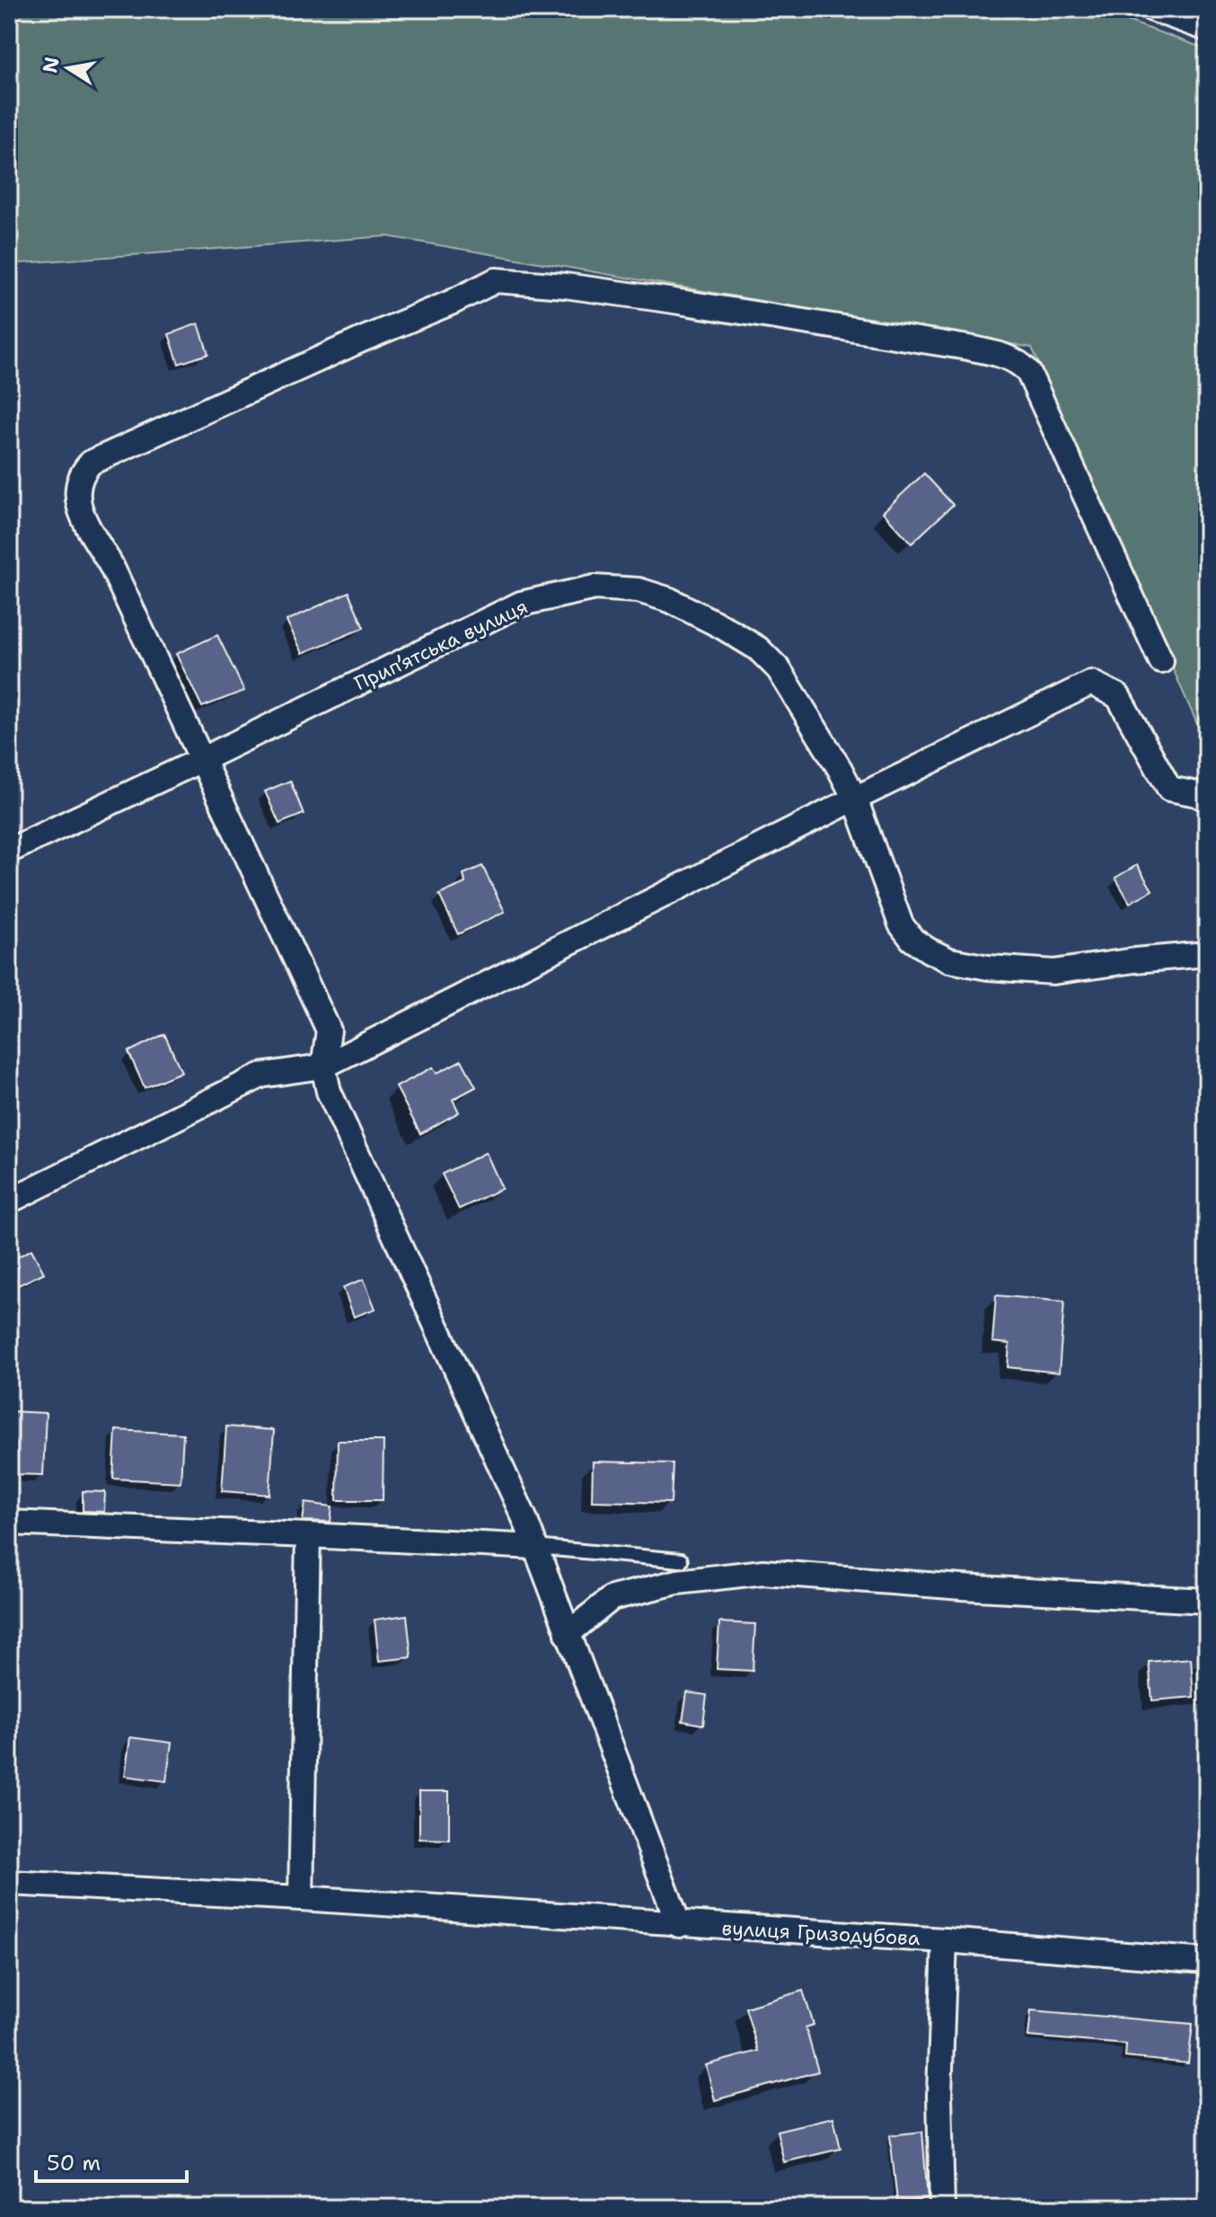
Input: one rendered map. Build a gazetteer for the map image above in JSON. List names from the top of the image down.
{
  "streets": {
    "street": ["Прип’ятська вулиця", "вулиця Гризодубова"]
  },
  "scale_bar": "50 m",
  "north": "left"
}
